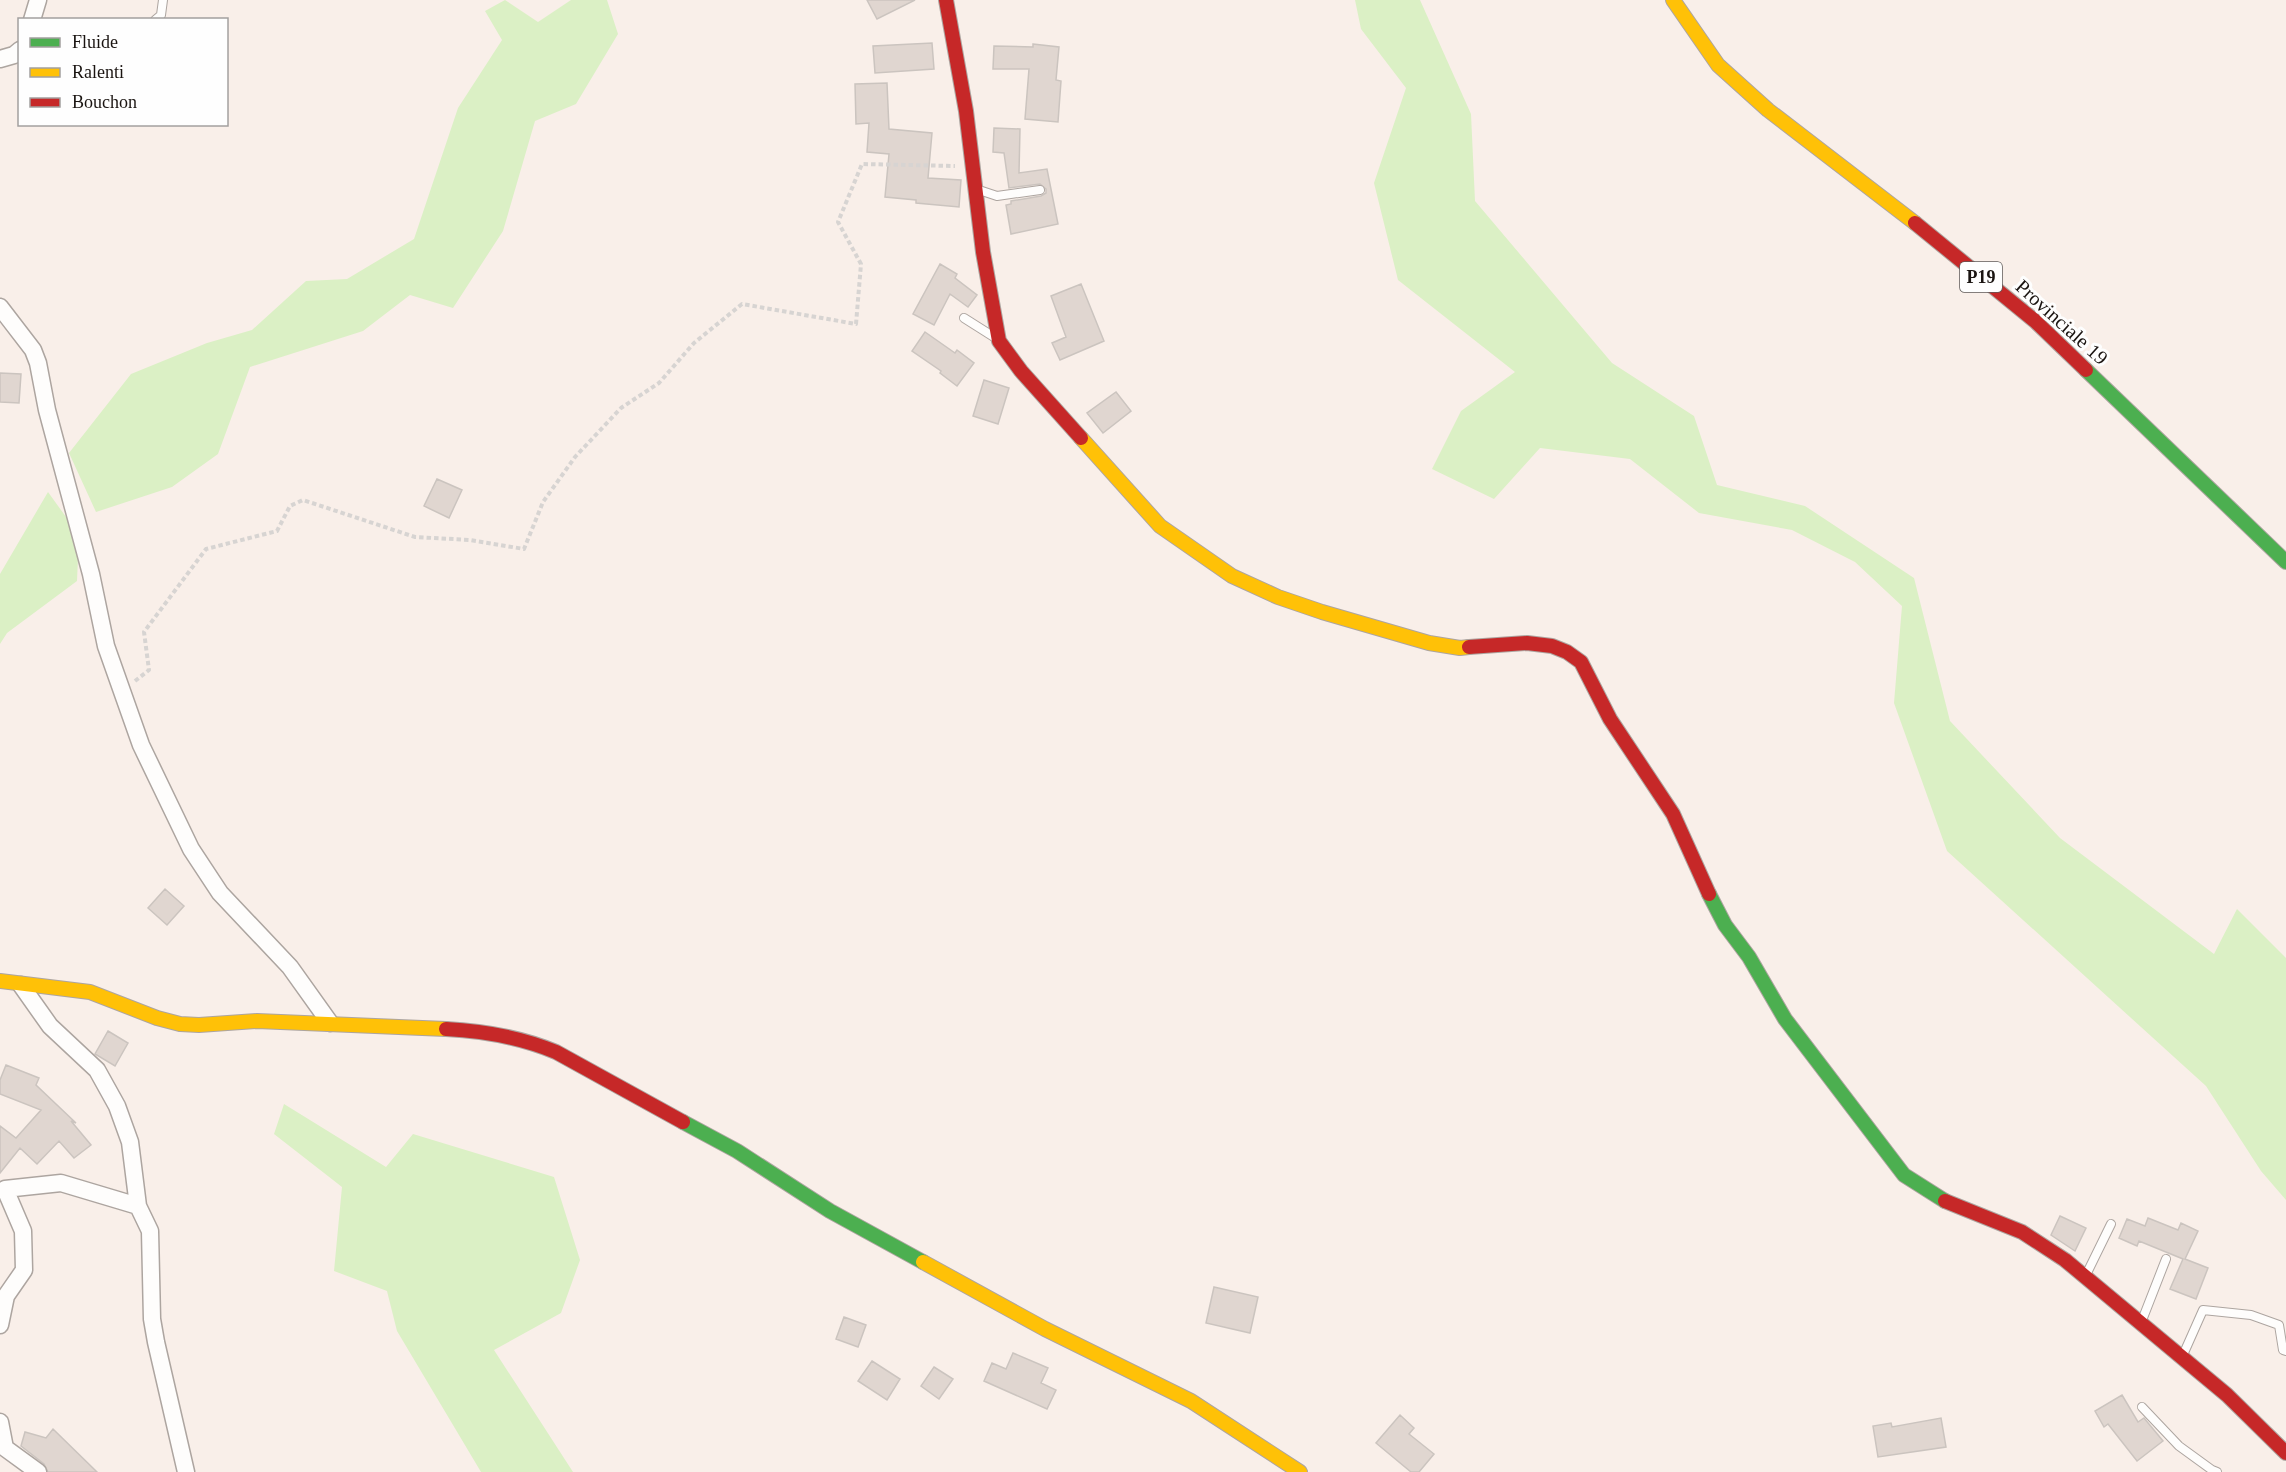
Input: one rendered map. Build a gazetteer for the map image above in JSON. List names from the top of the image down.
{
  "streets": {
    "street": ["P19", "Provinciale 19"]
  },
  "legend": ["Fluide", "Ralenti", "Bouchon"]
}
